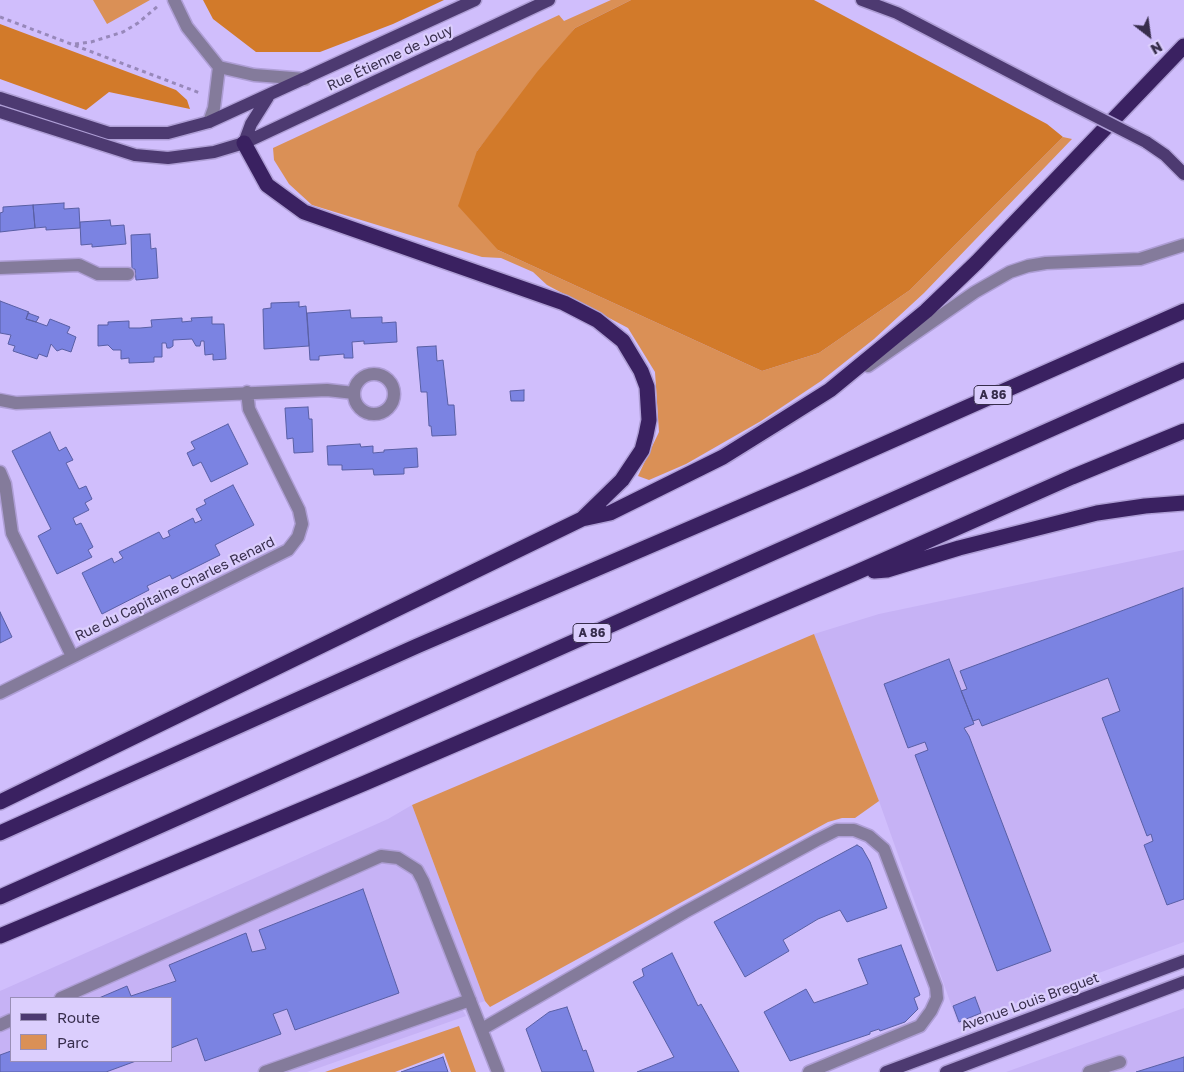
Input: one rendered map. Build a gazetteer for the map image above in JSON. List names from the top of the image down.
{
  "streets": {
    "highway": ["A 86"],
    "main road": ["Rue Étienne de Jouy", "Avenue Louis Breguet"],
    "street": ["Rue du Capitaine Charles Renard"]
  },
  "legend": ["Route", "Parc"],
  "north": "bottom right"
}
